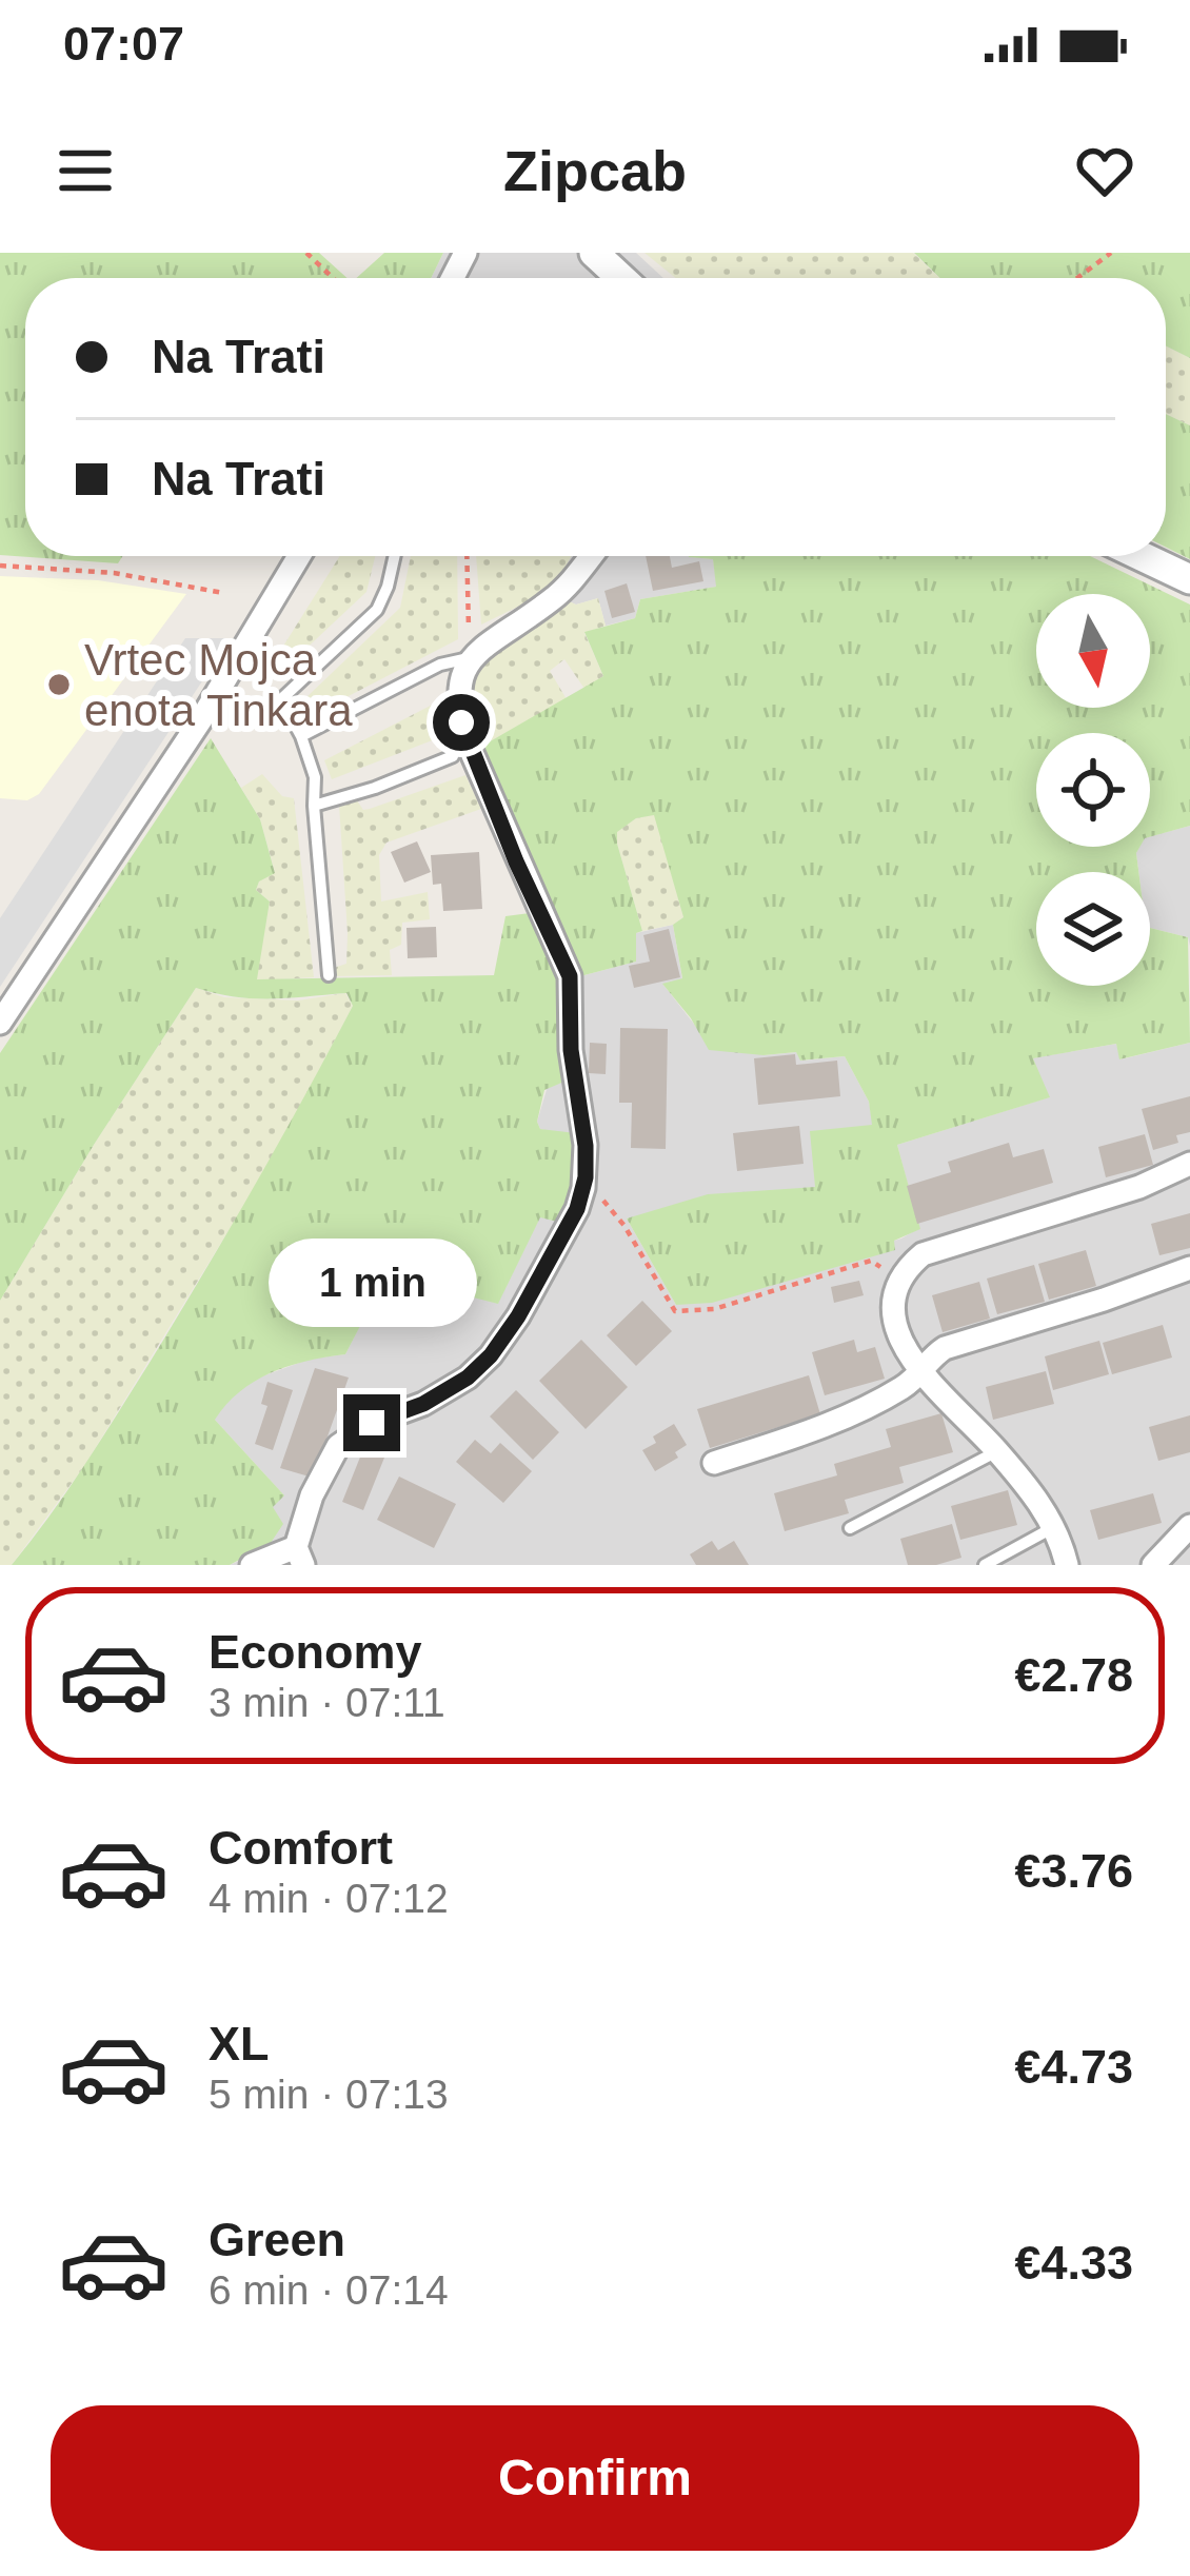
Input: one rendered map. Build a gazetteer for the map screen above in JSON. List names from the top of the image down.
{
  "places": ["Vrtec Mojca enota Tinkara"],
  "north": "bottom",
  "page": {
    "status": "07:07",
    "header": "Zipcab",
    "banner": ["Na Trati", "Na Trati"],
    "bubble": "1 min",
    "list": [
      {
        "name": "Economy",
        "note": "3 min · 07:11",
        "value": "€2.78"
      },
      {
        "name": "Comfort",
        "note": "4 min · 07:12",
        "value": "€3.76"
      },
      {
        "name": "XL",
        "note": "5 min · 07:13",
        "value": "€4.73"
      },
      {
        "name": "Green",
        "note": "6 min · 07:14",
        "value": "€4.33"
      }
    ],
    "buttons": "Confirm"
  }
}
